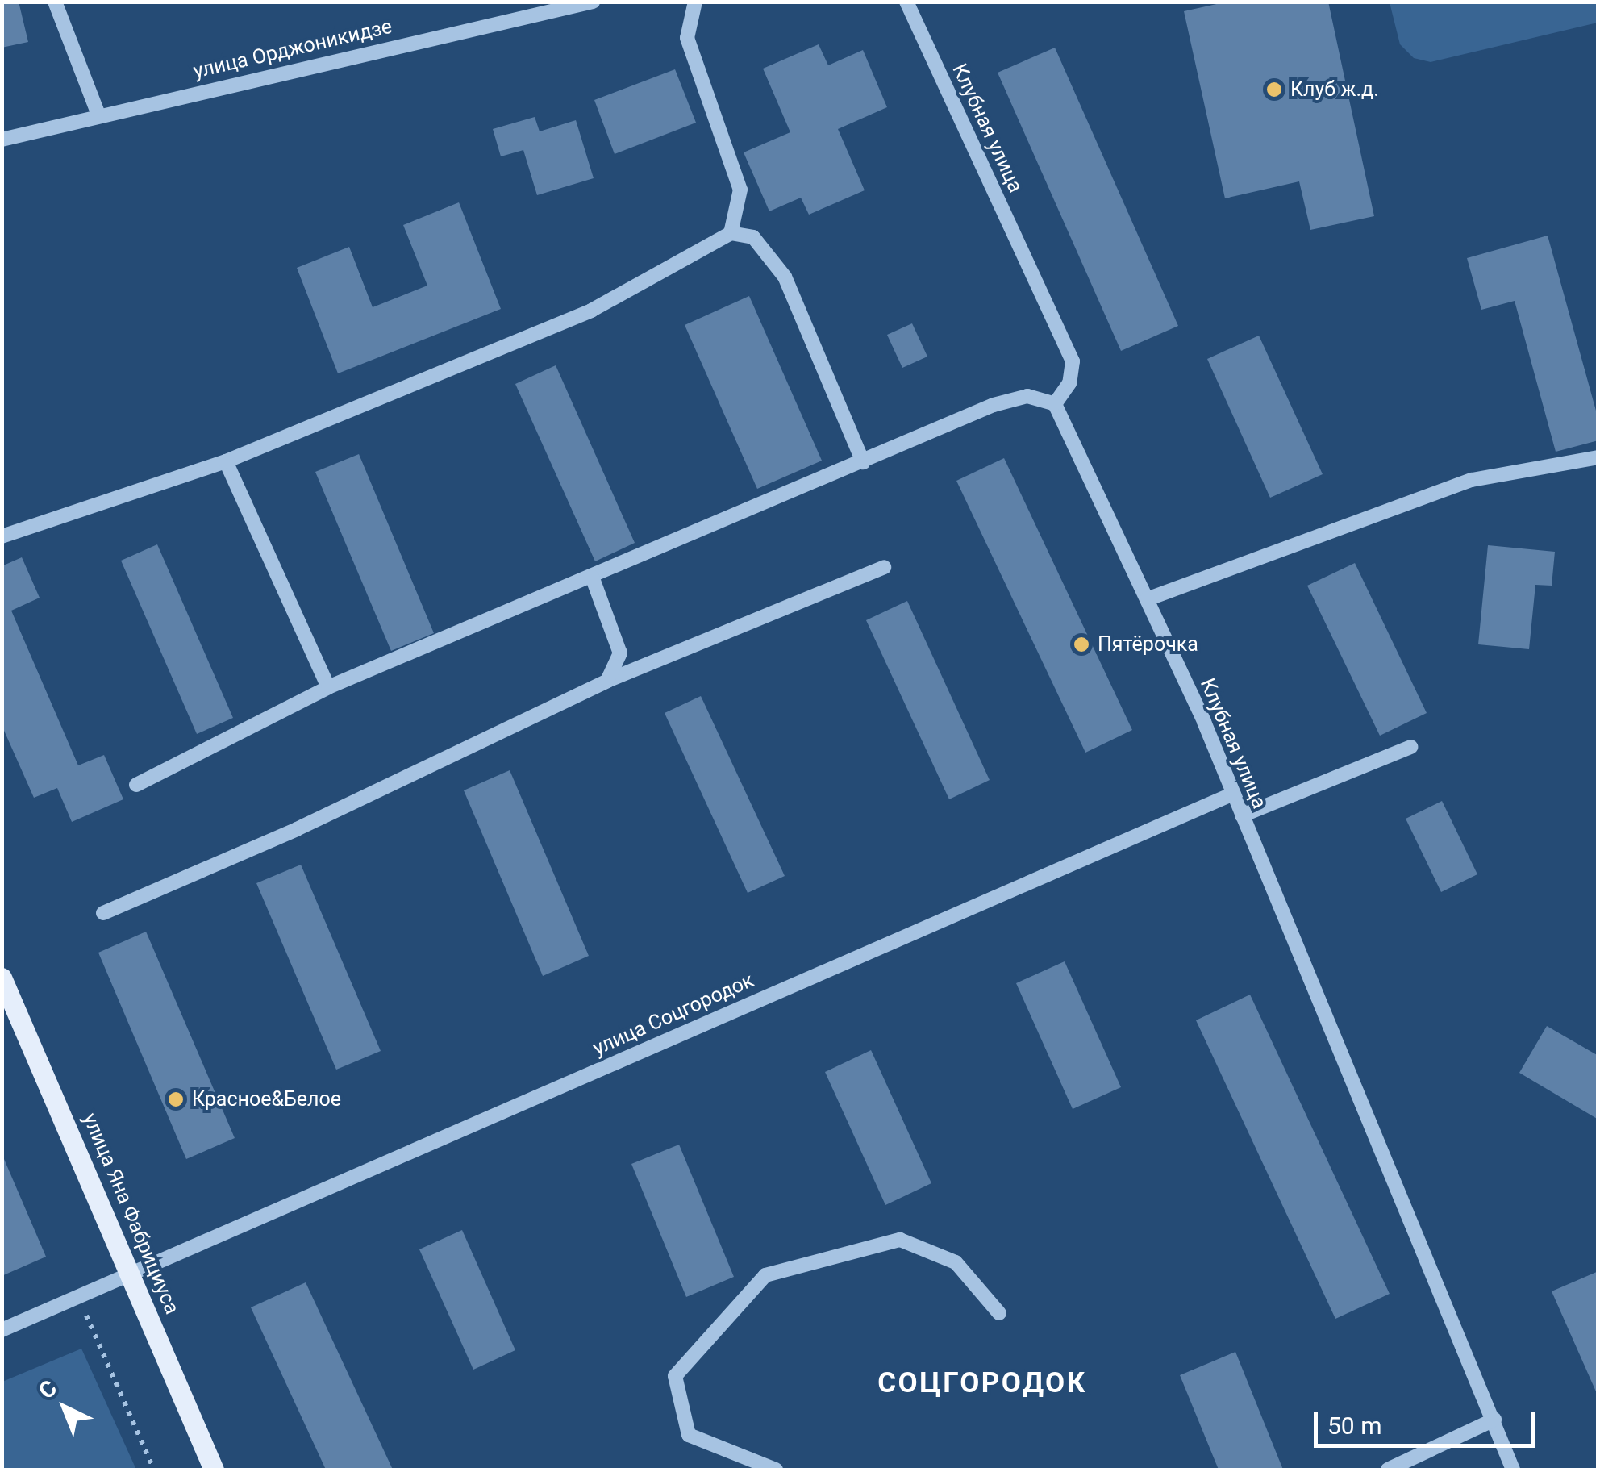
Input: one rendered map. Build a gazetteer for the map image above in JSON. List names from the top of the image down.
{
  "streets": {
    "main road": ["улица Яна Фабрициуса"],
    "street": ["улица Орджоникидзе", "Клубная улица", "улица Соцгородок"]
  },
  "crossings": [
    ["Клубная улица", "улица Соцгородок"],
    ["улица Соцгородок", "улица Яна Фабрициуса"]
  ],
  "districts": ["СОЦГОРОДОК"],
  "places": ["Клуб ж.д.", "Пятёрочка", "Красное&Белое"],
  "scale_bar": "50 m",
  "north": "top left"
}
